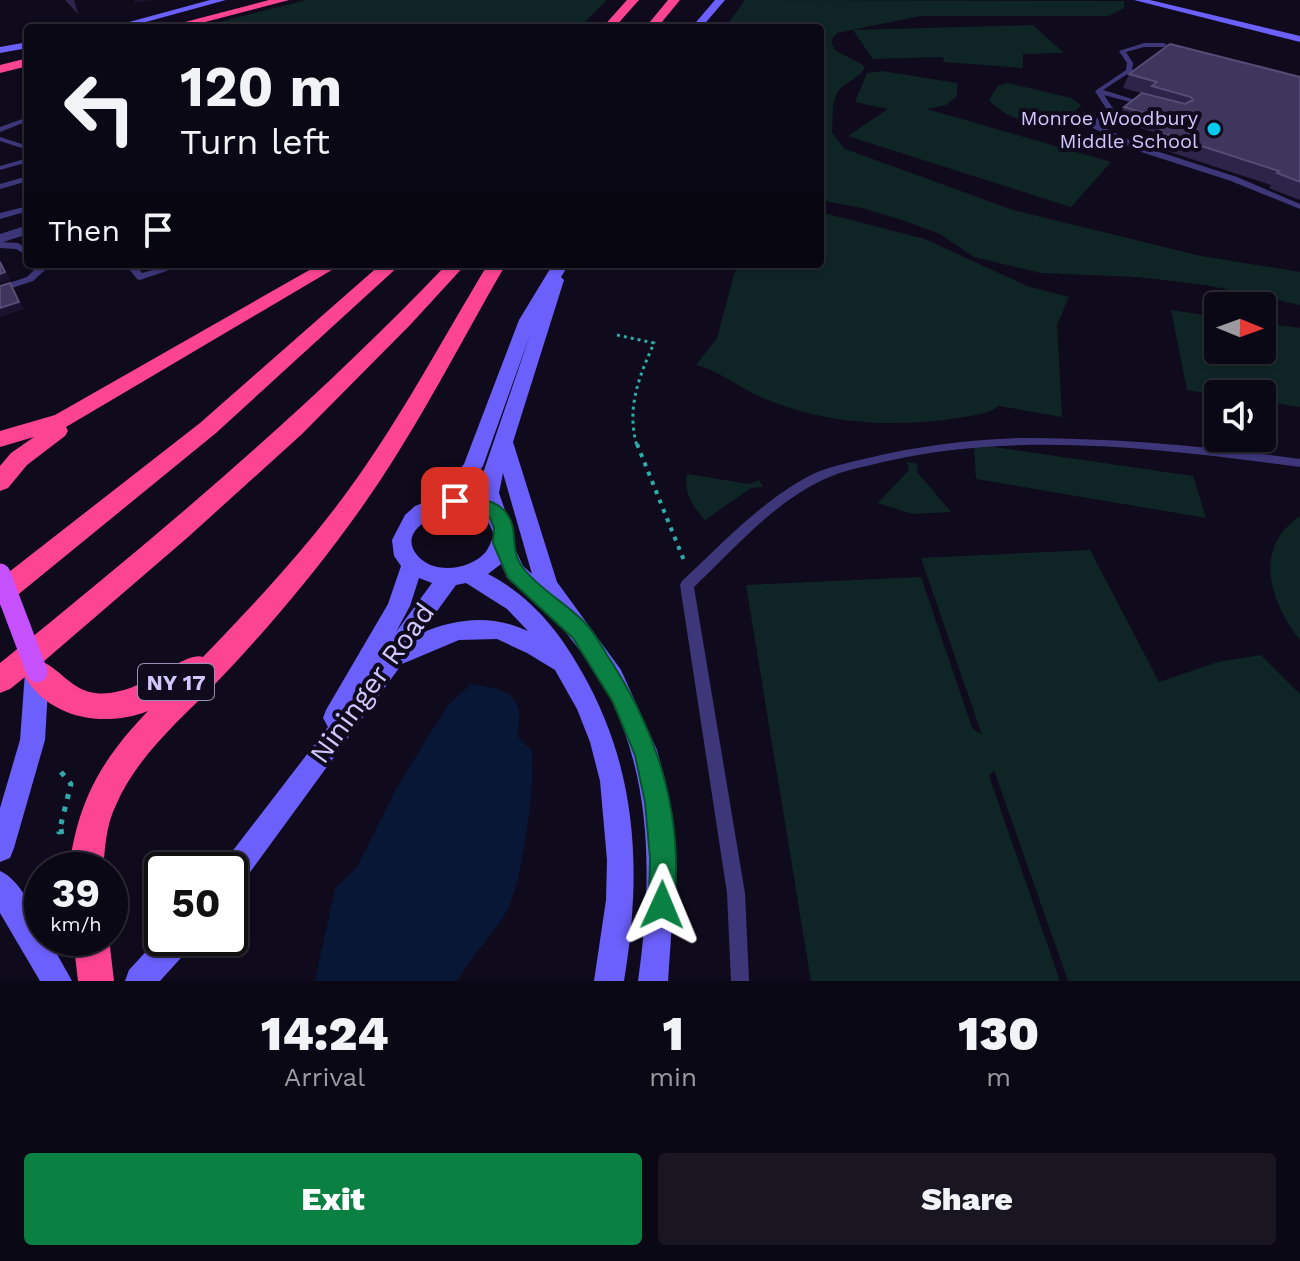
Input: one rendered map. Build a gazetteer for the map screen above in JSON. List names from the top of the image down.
{
  "streets": {
    "highway": ["NY 17"],
    "street": ["Nininger Road"]
  },
  "places": ["Monroe Woodbury Middle School"],
  "north": "right",
  "page": {
    "turn": ["120 m", "Turn left"],
    "then": "Then",
    "speed": "39 km/h",
    "limit": "50",
    "eta": [
      "14:24",
      "Arrival",
      "1",
      "min",
      "130",
      "m"
    ],
    "buttons": ["Exit", "Share"]
  }
}
